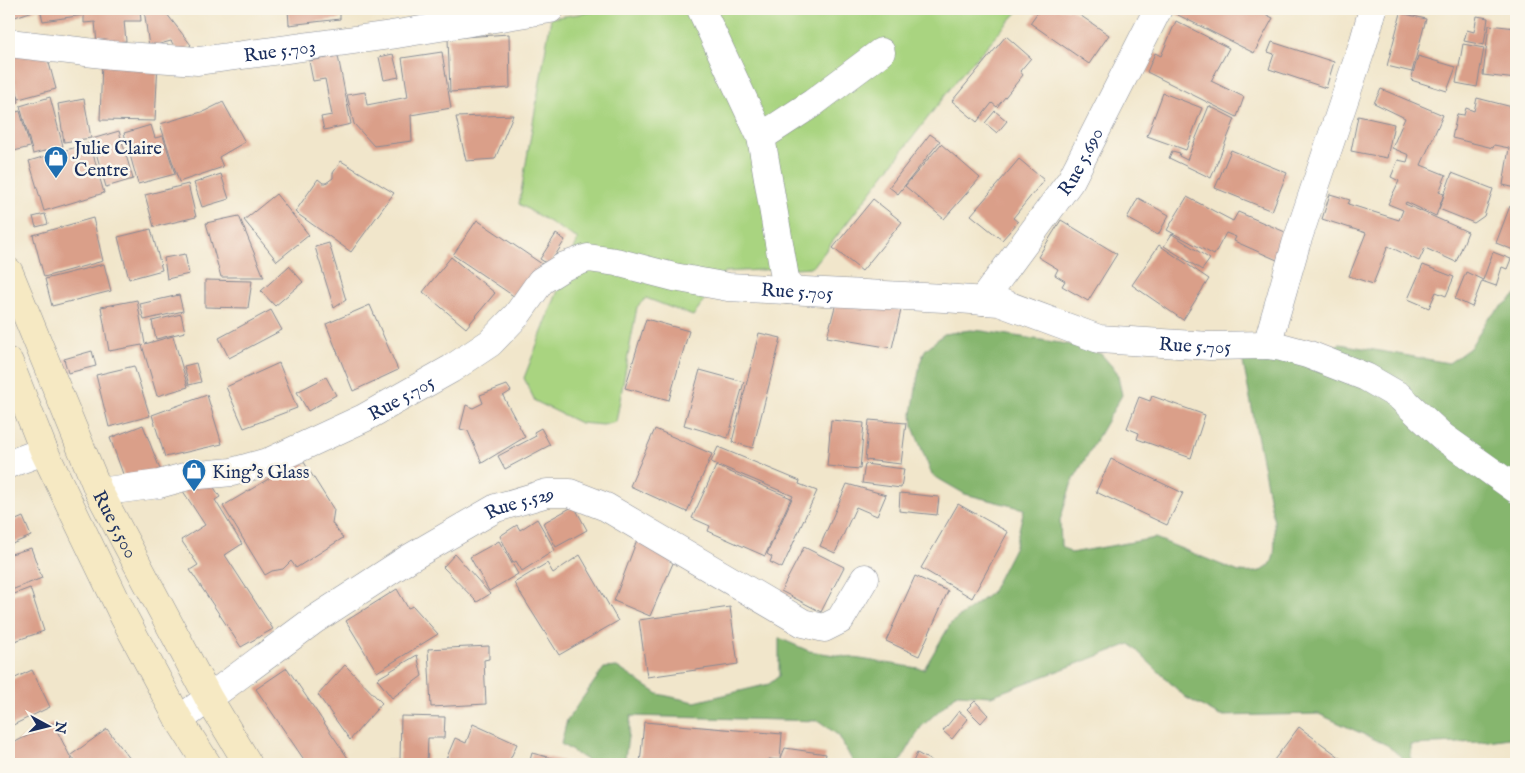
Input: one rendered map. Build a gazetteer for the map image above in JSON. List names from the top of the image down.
{
  "streets": {
    "main road": ["Rue 5.500"],
    "street": [
      "Rue 5.703",
      "Rue 5.690",
      "Rue 5.705",
      "Rue 5.529"
    ]
  },
  "crossings": [
    ["Rue 5.690", "Rue 5.705"],
    ["Rue 5.705", "Rue 5.500"],
    ["Rue 5.529", "Rue 5.500"]
  ],
  "places": {
    "shop": ["Julie Claire Centre", "King's Glass"]
  },
  "north": "right"
}
